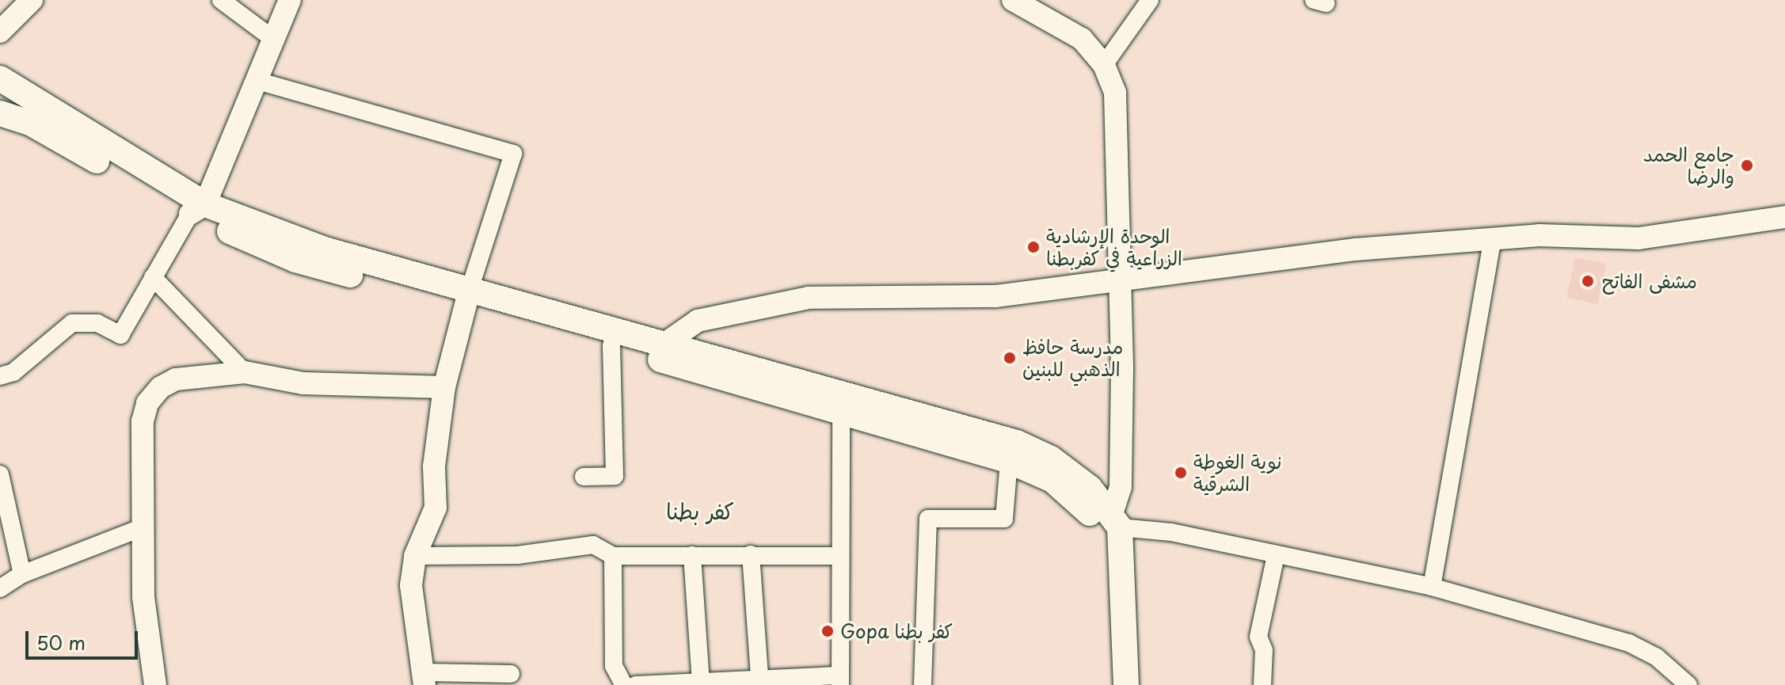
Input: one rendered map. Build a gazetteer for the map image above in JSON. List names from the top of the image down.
{
  "districts": ["كفر بطنا"],
  "places": [
    "جامع الحمد والرضا",
    "الوحدة الإرشادية الزراعية في كفربطنا",
    "مشفى الفاتح",
    "مدرسة حافظ الذهبي للبنين",
    "نوية الغوطة الشرقية",
    "Gopa كفر بطنا"
  ],
  "scale_bar": "50 m"
}
